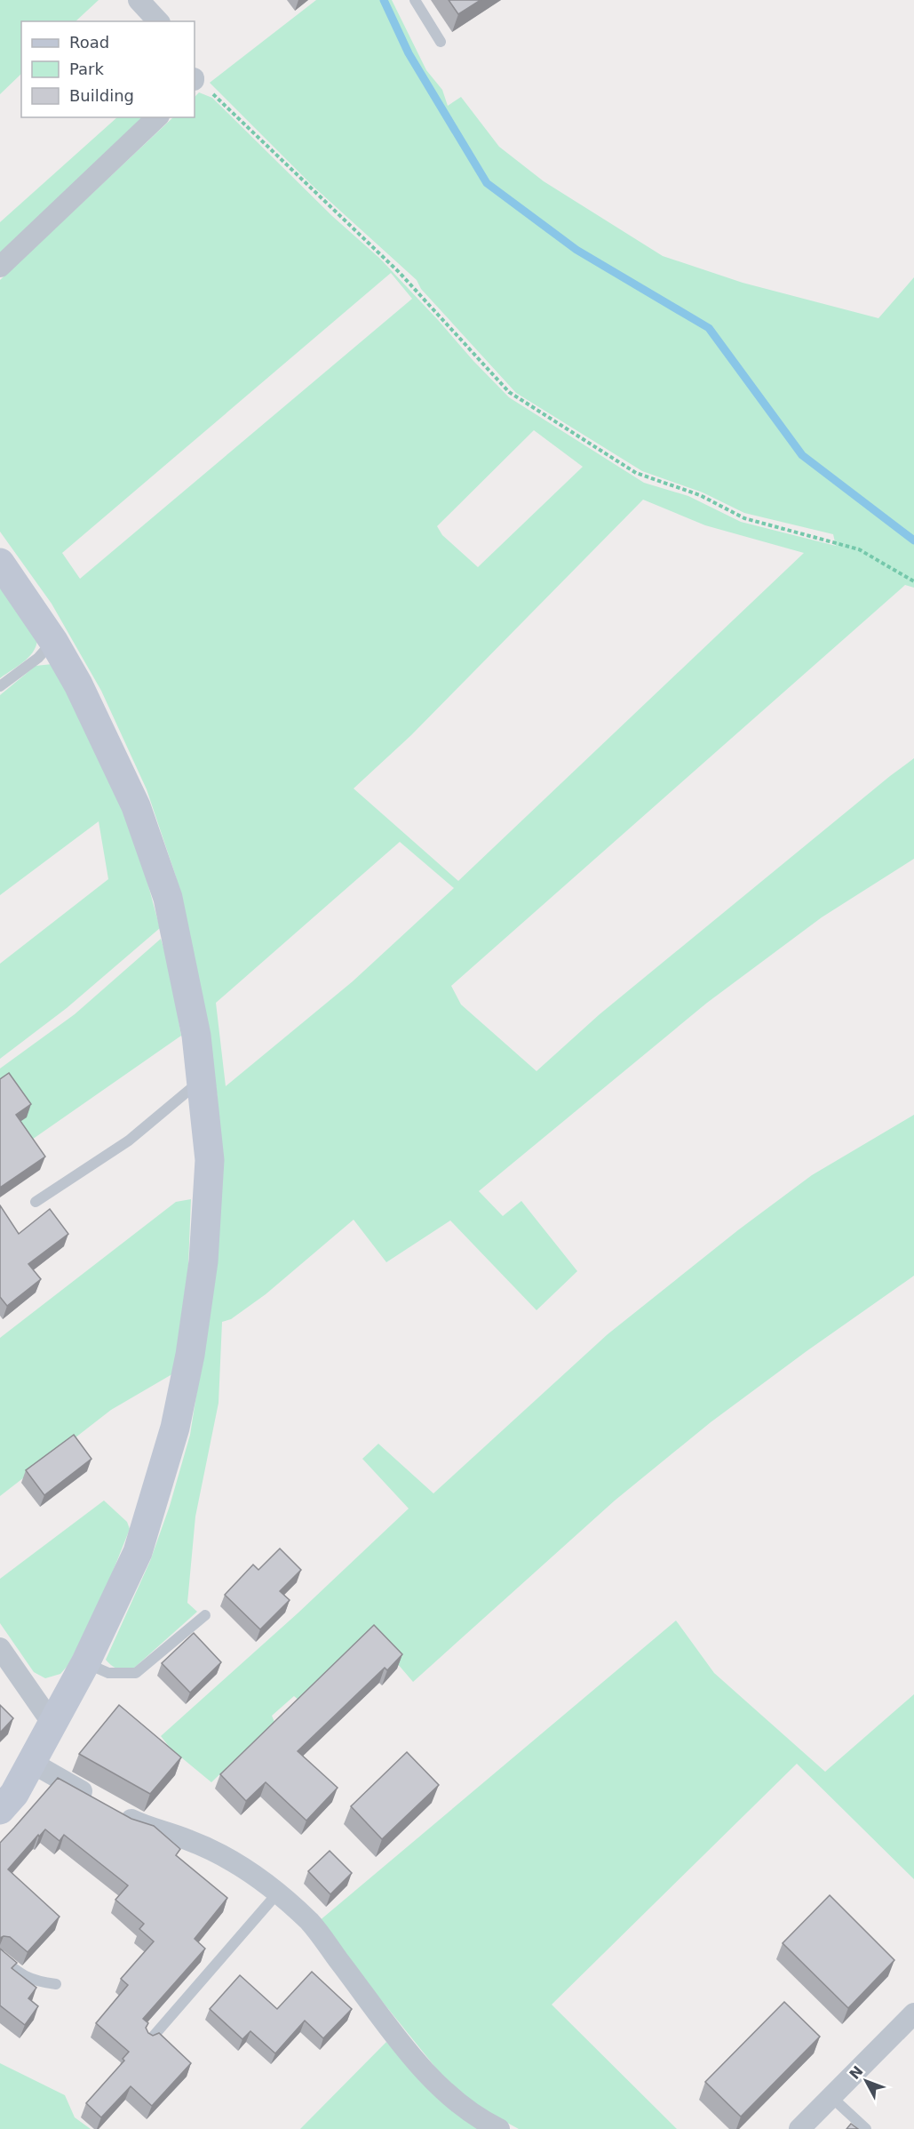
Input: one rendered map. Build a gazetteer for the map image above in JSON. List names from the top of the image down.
{
  "legend": ["Road", "Park", "Building"],
  "north": "top left"
}
